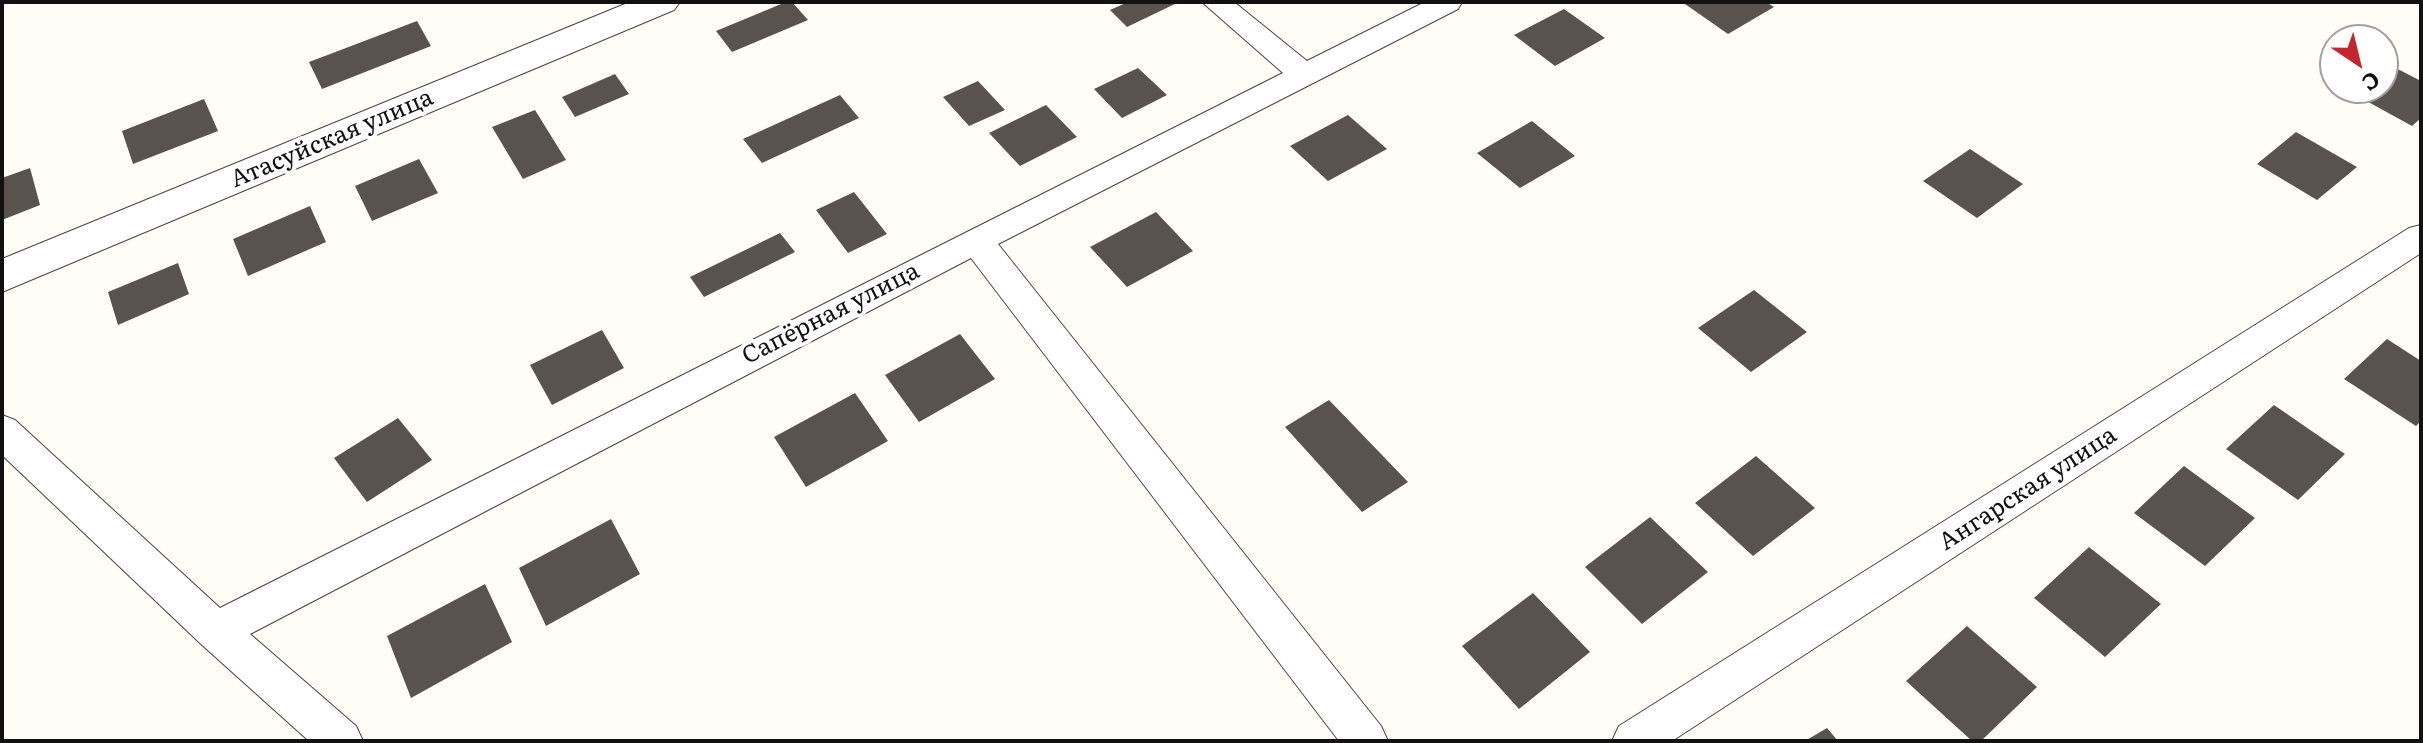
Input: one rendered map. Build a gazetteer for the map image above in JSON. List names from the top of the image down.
{
  "streets": {
    "street": ["Атасуйская улица", "Сапёрная улица", "Ангарская улица"]
  },
  "north": "bottom right"
}
